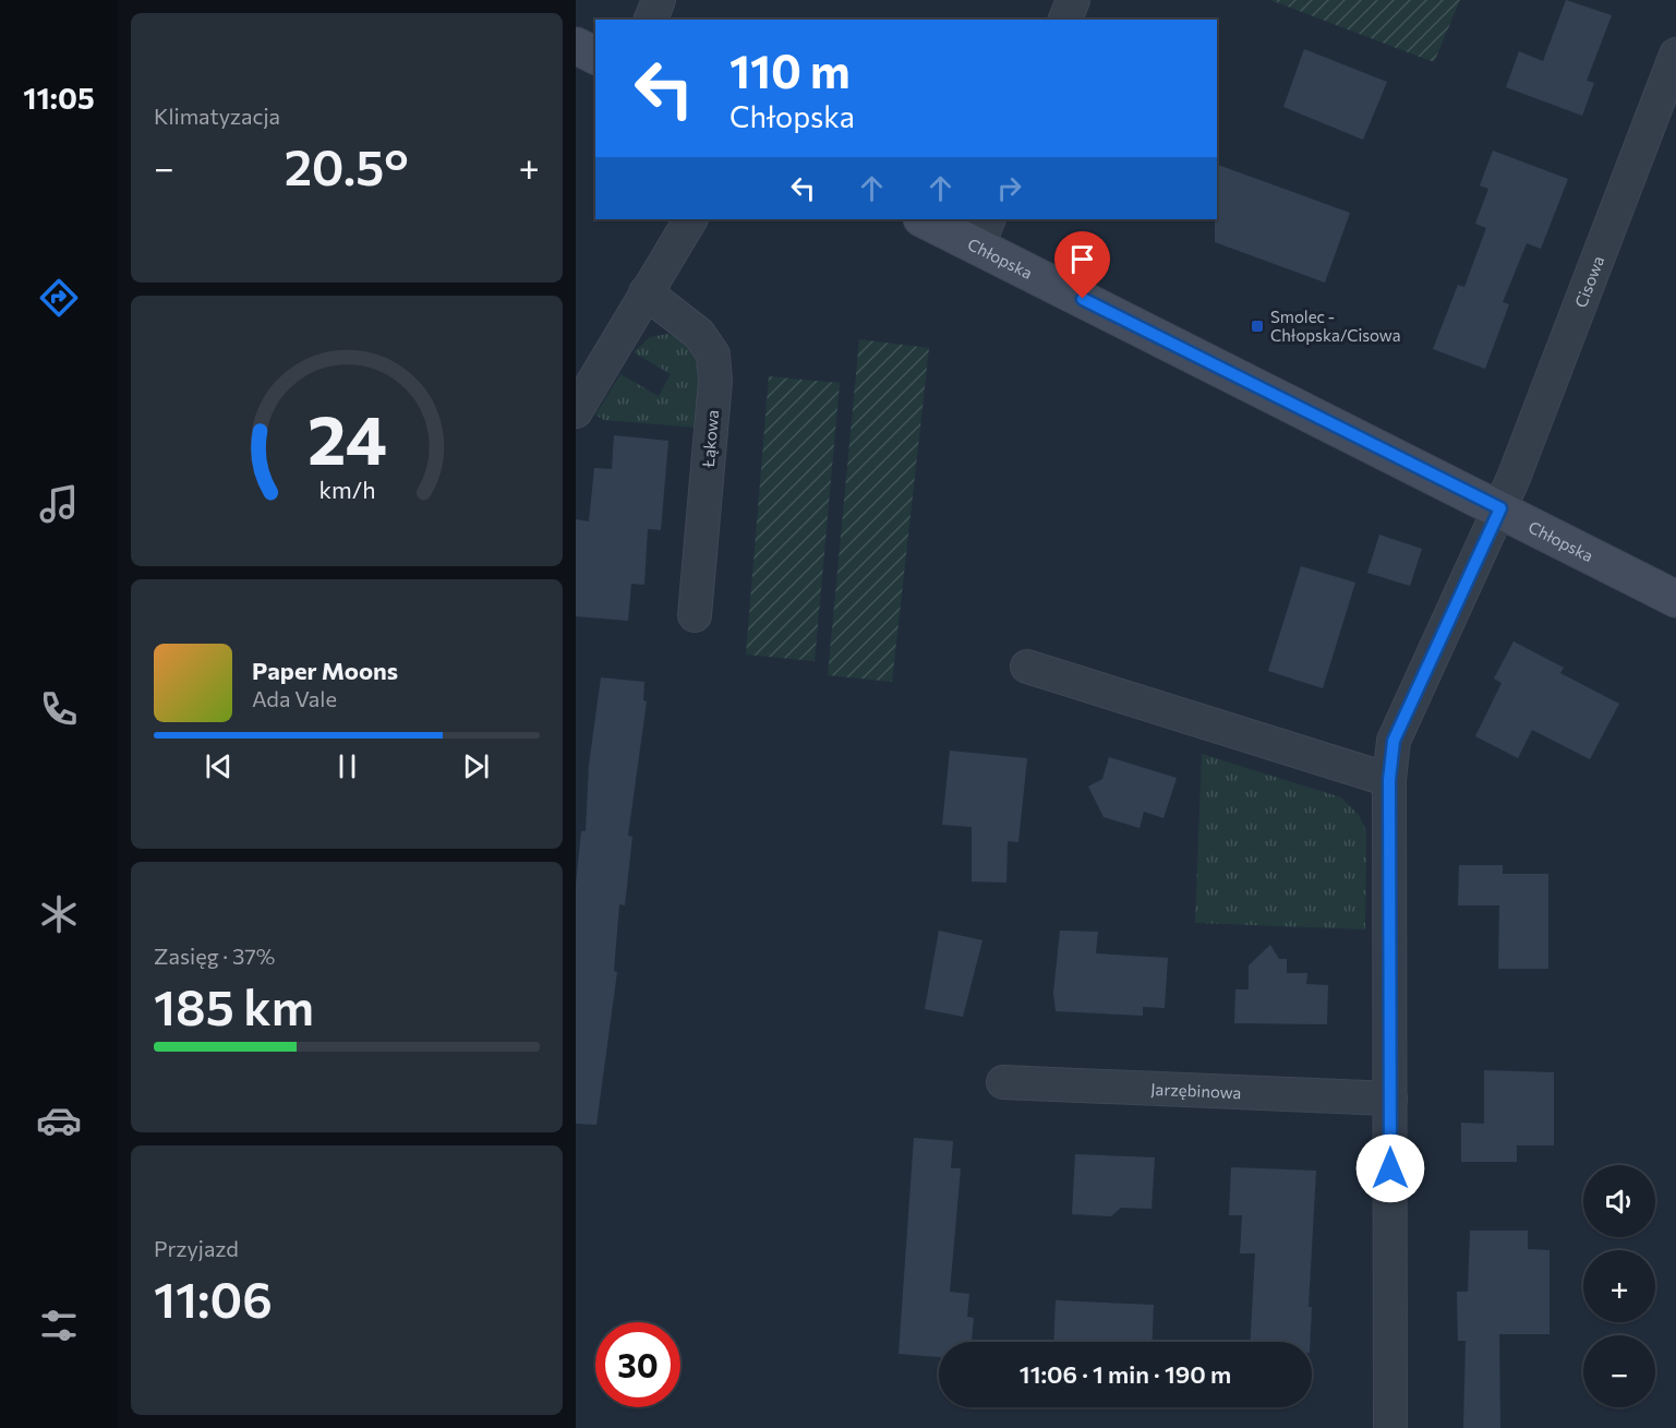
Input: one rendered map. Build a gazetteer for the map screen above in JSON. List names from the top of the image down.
{
  "streets": {
    "street": [
      "Chłopska",
      "Cisowa",
      "Łąkowa",
      "Jarzębinowa"
    ]
  },
  "crossings": [
    ["Chłopska", "Cisowa"]
  ],
  "places": {
    "transit": ["Smolec - Chłopska/Cisowa"]
  },
  "page": {
    "tabs": "11:05",
    "tile": [
      "Klimatyzacja",
      ["Zasięg · 37%", "185 km"],
      ["Przyjazd", "11:06"]
    ],
    "turn": ["110 m", "Chłopska"],
    "heat": ["−", "20.5°", "+"],
    "song": ["Paper Moons", "Ada Vale"],
    "map_buttons": ["+", "−"],
    "limit": "30",
    "trip": "11:06 · 1 min · 190 m",
    "gauge": ["24", "km/h"]
  }
}
